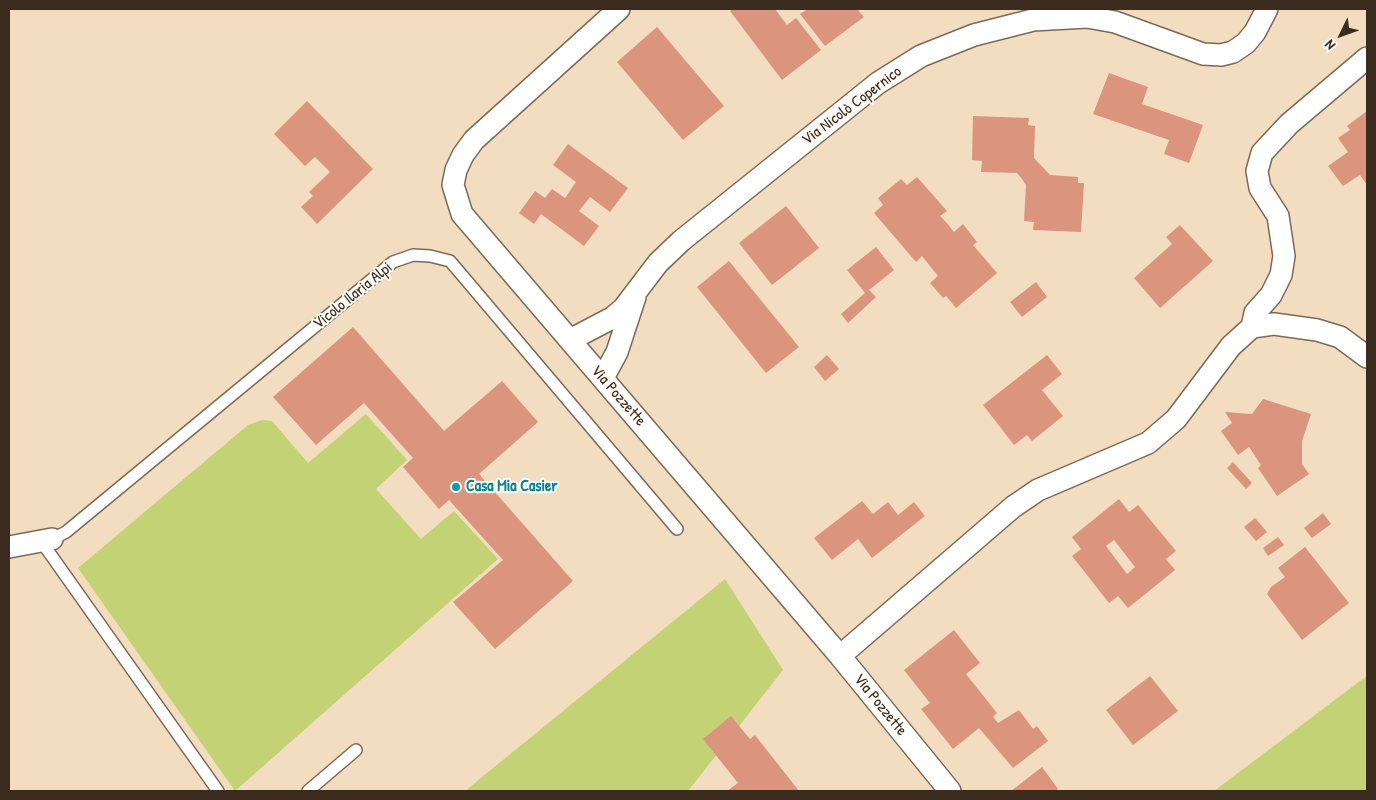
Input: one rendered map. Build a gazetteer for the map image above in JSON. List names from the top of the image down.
{
  "streets": {
    "street": ["Via Nicolò Copernico", "Vicolo Ilaria Alpi", "Via Pozzette"]
  },
  "crossings": [
    ["Via Nicolò Copernico", "Via Pozzette"]
  ],
  "places": ["Casa Mia Casier"],
  "north": "bottom left"
}
